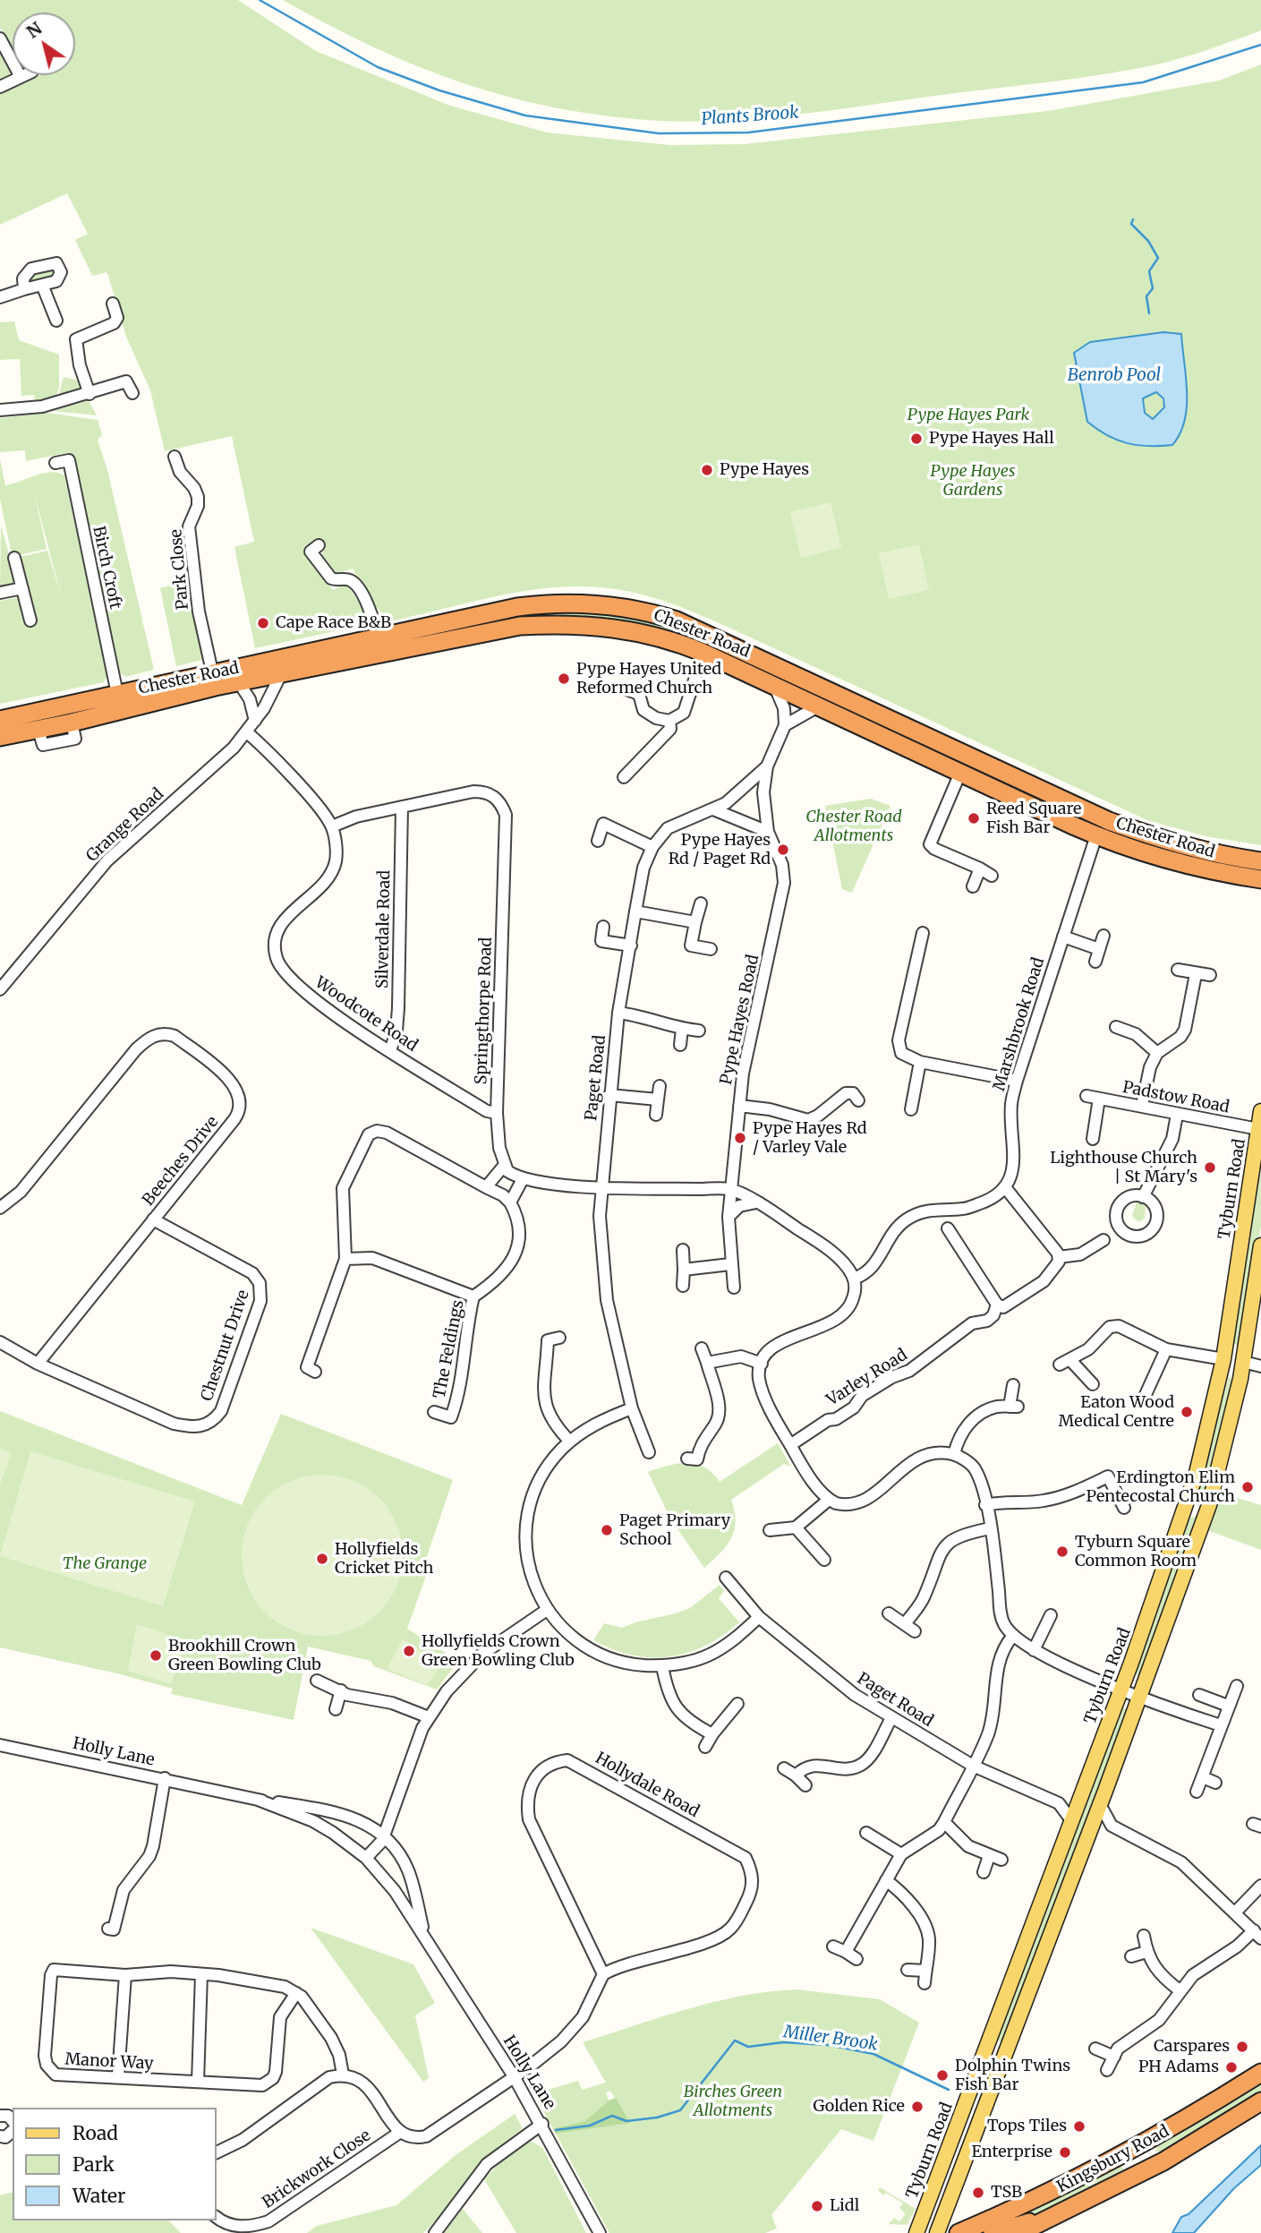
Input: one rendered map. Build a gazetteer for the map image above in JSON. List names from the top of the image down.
{
  "streets": {
    "highway": ["Chester Road", "Kingsbury Road"],
    "main road": ["Tyburn Road"],
    "street": [
      "Birch Croft",
      "Park Close",
      "Grange Road",
      "Silverdale Road",
      "Springthorpe Road",
      "Woodcote Road",
      "Pype Hayes Road",
      "Marshbrook Road",
      "Paget Road",
      "Padstow Road",
      "Beeches Drive",
      "Chestnut Drive",
      "The Feldings",
      "Varley Road",
      "Holly Lane",
      "Hollydale Road",
      "Manor Way",
      "Brickwork Close"
    ]
  },
  "crossings": [
    ["Birch Croft", "Chester Road"],
    ["Park Close", "Chester Road"],
    ["Chester Road", "Grange Road"],
    ["Chester Road", "Marshbrook Road"],
    ["Grange Road", "Woodcote Road"],
    ["Silverdale Road", "Springthorpe Road"],
    ["Silverdale Road", "Woodcote Road"],
    ["Springthorpe Road", "Woodcote Road"],
    ["Pype Hayes Road", "Paget Road"],
    ["Paget Road", "Tyburn Road"],
    ["Padstow Road", "Tyburn Road"],
    ["Beeches Drive", "Chestnut Drive"]
  ],
  "water": ["Plants Brook", "Benrob Pool", "Miller Brook"],
  "parks": [
    "Pype Hayes Park",
    "Pype Hayes Gardens",
    "Chester Road Allotments",
    "The Grange",
    "Birches Green Allotments"
  ],
  "places": [
    "Pype Hayes Hall",
    "Pype Hayes",
    "Cape Race B&B",
    "Pype Hayes United Reformed Church",
    "Reed Square Fish Bar",
    "Pype Hayes Rd / Paget Rd",
    "Pype Hayes Rd / Varley Vale",
    "Lighthouse Church | St Mary's",
    "Eaton Wood Medical Centre",
    "Erdington Elim Pentecostal Church",
    "Paget Primary School",
    "Tyburn Square Common Room",
    "Hollyfields Cricket Pitch",
    "Hollyfields Crown Green Bowling Club",
    "Brookhill Crown Green Bowling Club",
    "Carspares",
    "PH Adams",
    "Dolphin Twins Fish Bar",
    "Golden Rice",
    "Tops Tiles",
    "Enterprise",
    "TSB",
    "Lidl"
  ],
  "legend": ["Road", "Park", "Water"],
  "north": "top left"
}
